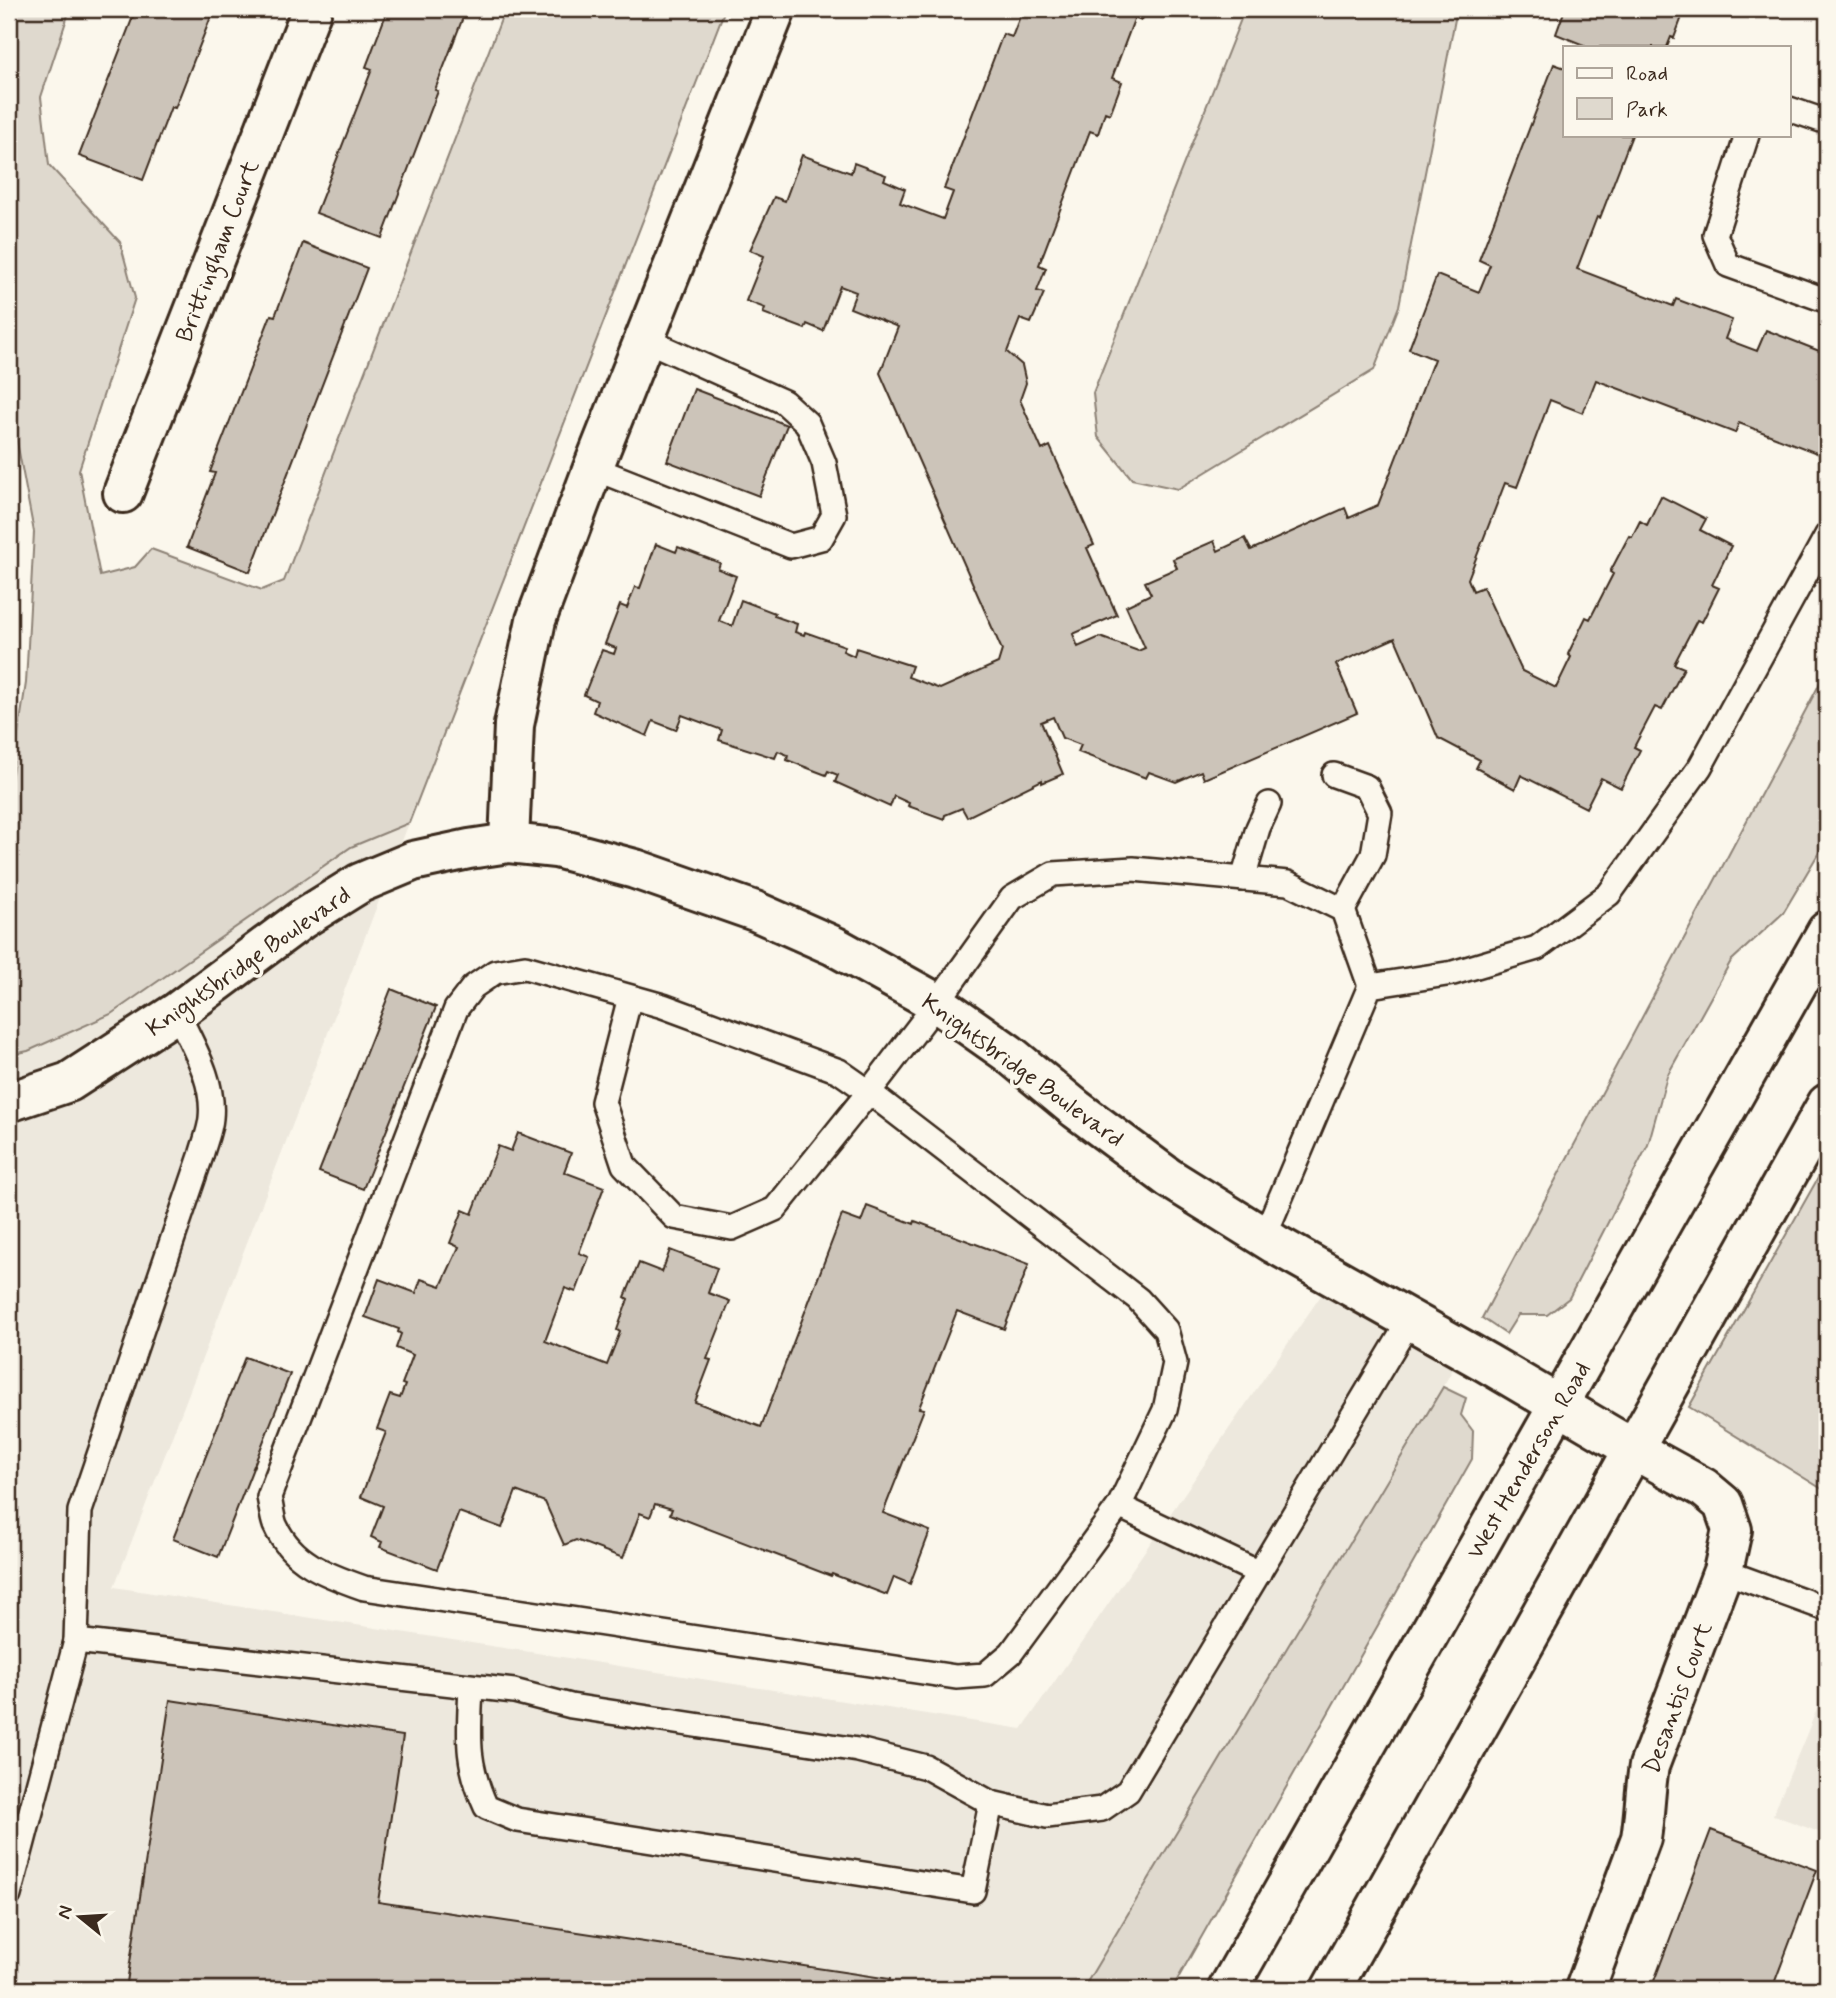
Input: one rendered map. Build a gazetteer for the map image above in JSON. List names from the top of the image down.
{
  "streets": {
    "street": [
      "Brittingham Court",
      "Knightsbridge Boulevard",
      "West Henderson Road",
      "Desantis Court"
    ]
  },
  "crossings": [
    ["Knightsbridge Boulevard", "West Henderson Road"],
    ["Knightsbridge Boulevard", "Desantis Court"]
  ],
  "legend": ["Road", "Park"],
  "north": "left"
}
